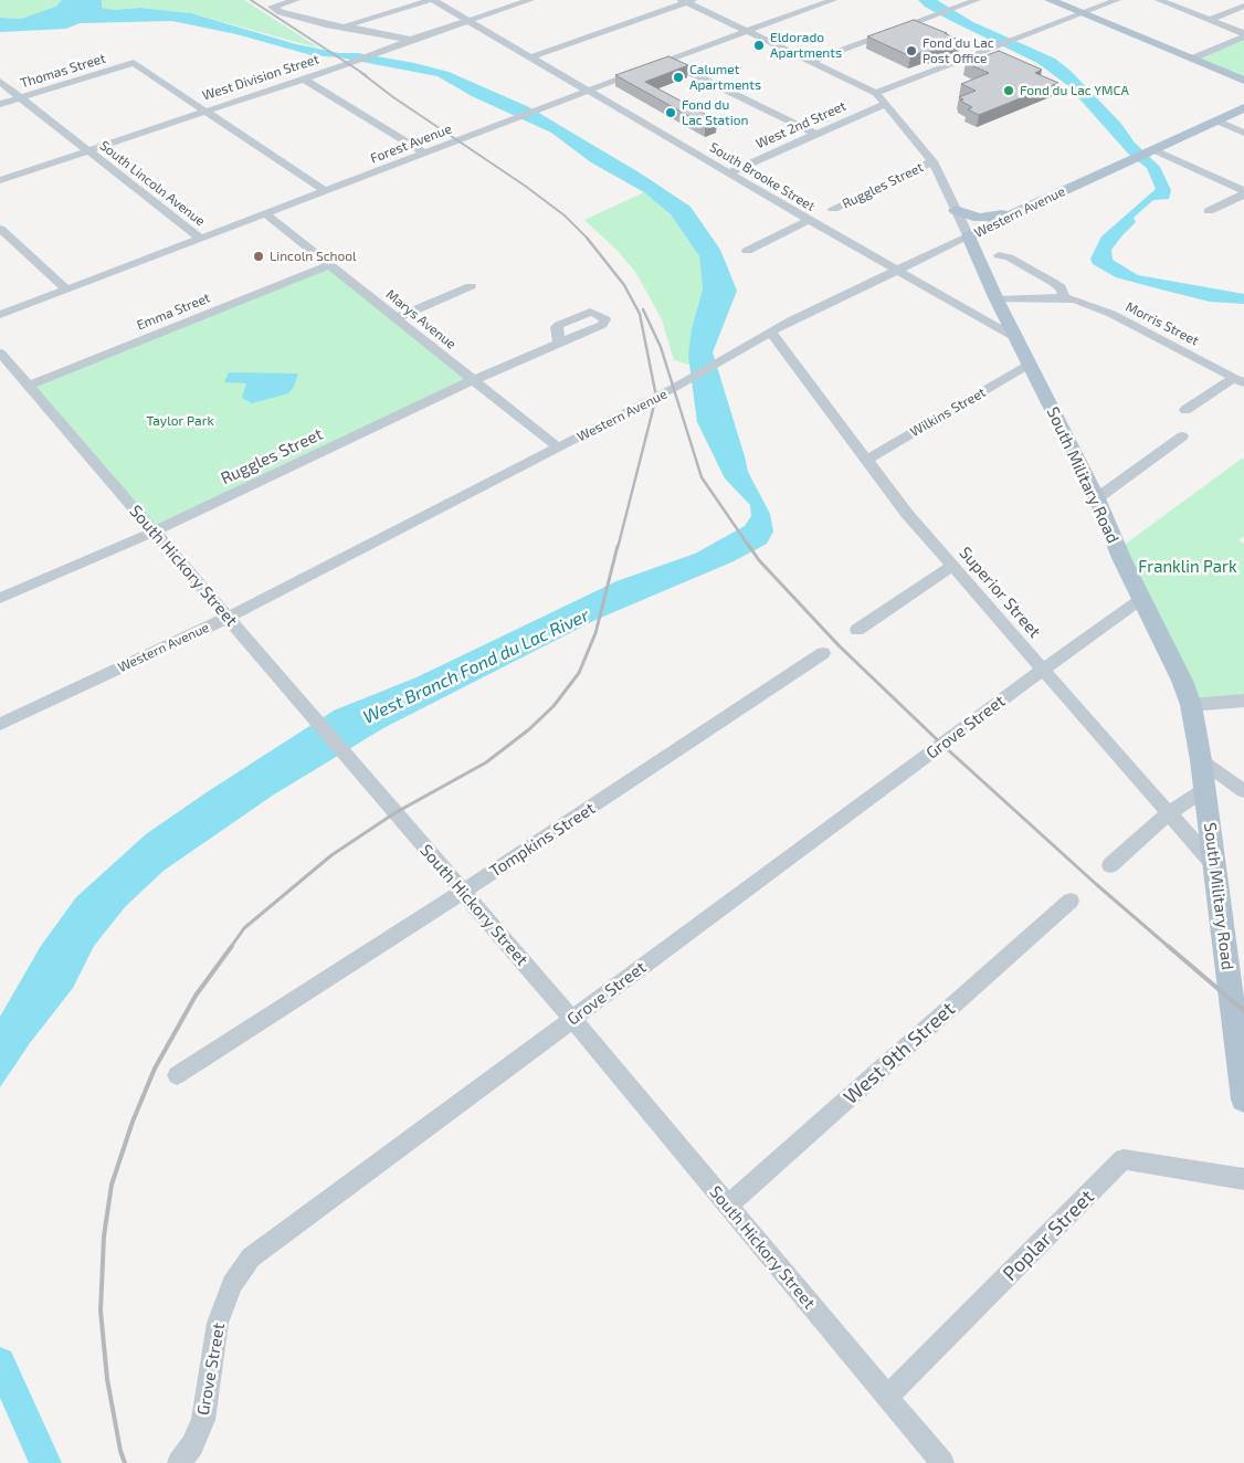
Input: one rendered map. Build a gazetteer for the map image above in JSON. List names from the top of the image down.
{
  "streets": {
    "main road": ["Western Avenue", "South Military Road"],
    "street": [
      "Thomas Street",
      "West Division Street",
      "West 2nd Street",
      "Forest Avenue",
      "South Brooke Street",
      "South Lincoln Avenue",
      "Ruggles Street",
      "Emma Street",
      "Marys Avenue",
      "Morris Street",
      "Wilkins Street",
      "South Hickory Street",
      "Superior Street",
      "Grove Street",
      "Tompkins Street",
      "West 9th Street",
      "Poplar Street"
    ]
  },
  "crossings": [
    ["Thomas Street", "West Division Street"],
    ["Thomas Street", "South Lincoln Avenue"],
    ["West Division Street", "South Brooke Street"],
    ["West Division Street", "South Lincoln Avenue"],
    ["West 2nd Street", "South Brooke Street"],
    ["West 2nd Street", "South Military Road"],
    ["Forest Avenue", "South Brooke Street"],
    ["Forest Avenue", "South Lincoln Avenue"],
    ["Forest Avenue", "Marys Avenue"],
    ["Forest Avenue", "South Military Road"],
    ["South Brooke Street", "Western Avenue"],
    ["South Brooke Street", "South Military Road"],
    ["Ruggles Street", "Marys Avenue"],
    ["Ruggles Street", "South Military Road"],
    ["Ruggles Street", "South Hickory Street"],
    ["Western Avenue", "Marys Avenue"],
    ["Western Avenue", "South Military Road"],
    ["Western Avenue", "South Hickory Street"],
    ["Western Avenue", "Superior Street"],
    ["Emma Street", "Marys Avenue"],
    ["Emma Street", "South Hickory Street"],
    ["Morris Street", "South Military Road"],
    ["Wilkins Street", "South Military Road"],
    ["Wilkins Street", "Superior Street"],
    ["South Military Road", "Superior Street"],
    ["South Military Road", "Grove Street"],
    ["South Hickory Street", "Grove Street"],
    ["South Hickory Street", "Tompkins Street"],
    ["South Hickory Street", "West 9th Street"],
    ["South Hickory Street", "Poplar Street"],
    ["Superior Street", "Grove Street"]
  ],
  "water": ["West Branch Fond du Lac River"],
  "parks": ["Taylor Park", "Franklin Park"],
  "places": [
    "Eldorado Apartments",
    "Fond du Lac Post Office",
    "Calumet Apartments",
    "Fond du Lac YMCA",
    "Fond du Lac Station",
    "Lincoln School"
  ]
}
